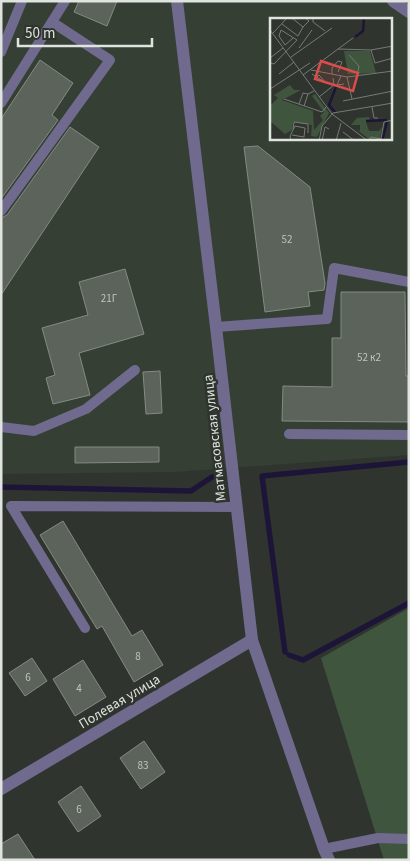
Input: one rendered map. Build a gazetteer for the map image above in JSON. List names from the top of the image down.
{
  "streets": {
    "street": ["Матмасовская улица", "Полевая улица"]
  },
  "crossings": [
    ["Матмасовская улица", "Полевая улица"]
  ],
  "house_numbers": [
    "52",
    "21Г",
    "52 к2",
    "8",
    "6",
    "4",
    "83",
    "6"
  ],
  "scale_bar": "50 m"
}
